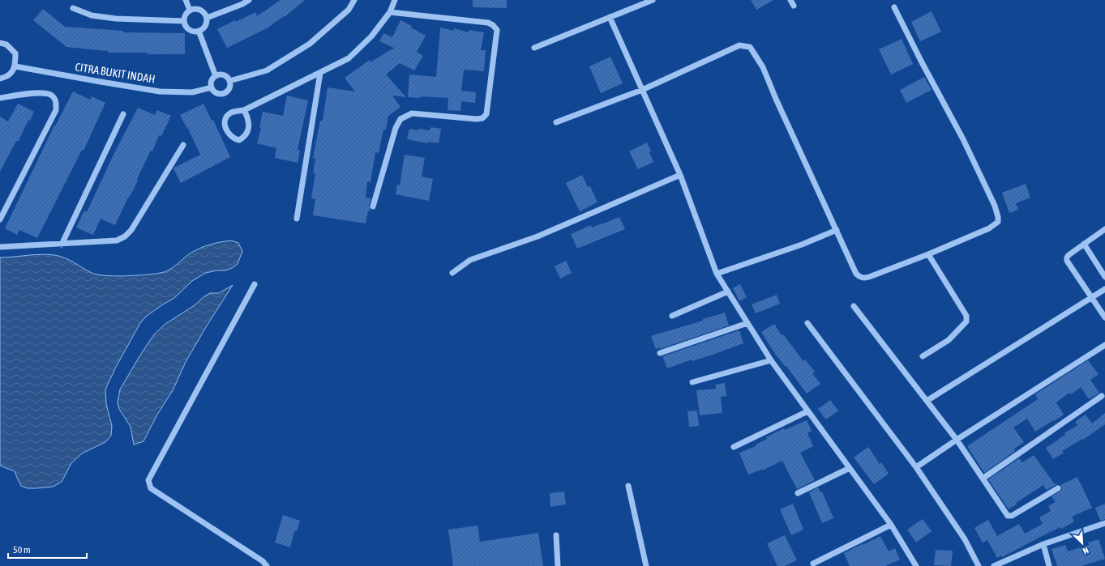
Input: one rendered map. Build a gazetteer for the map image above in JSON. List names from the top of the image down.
{
  "streets": {
    "street": ["CITRA BUKIT INDAH"]
  },
  "scale_bar": "50 m",
  "north": "bottom right"
}
